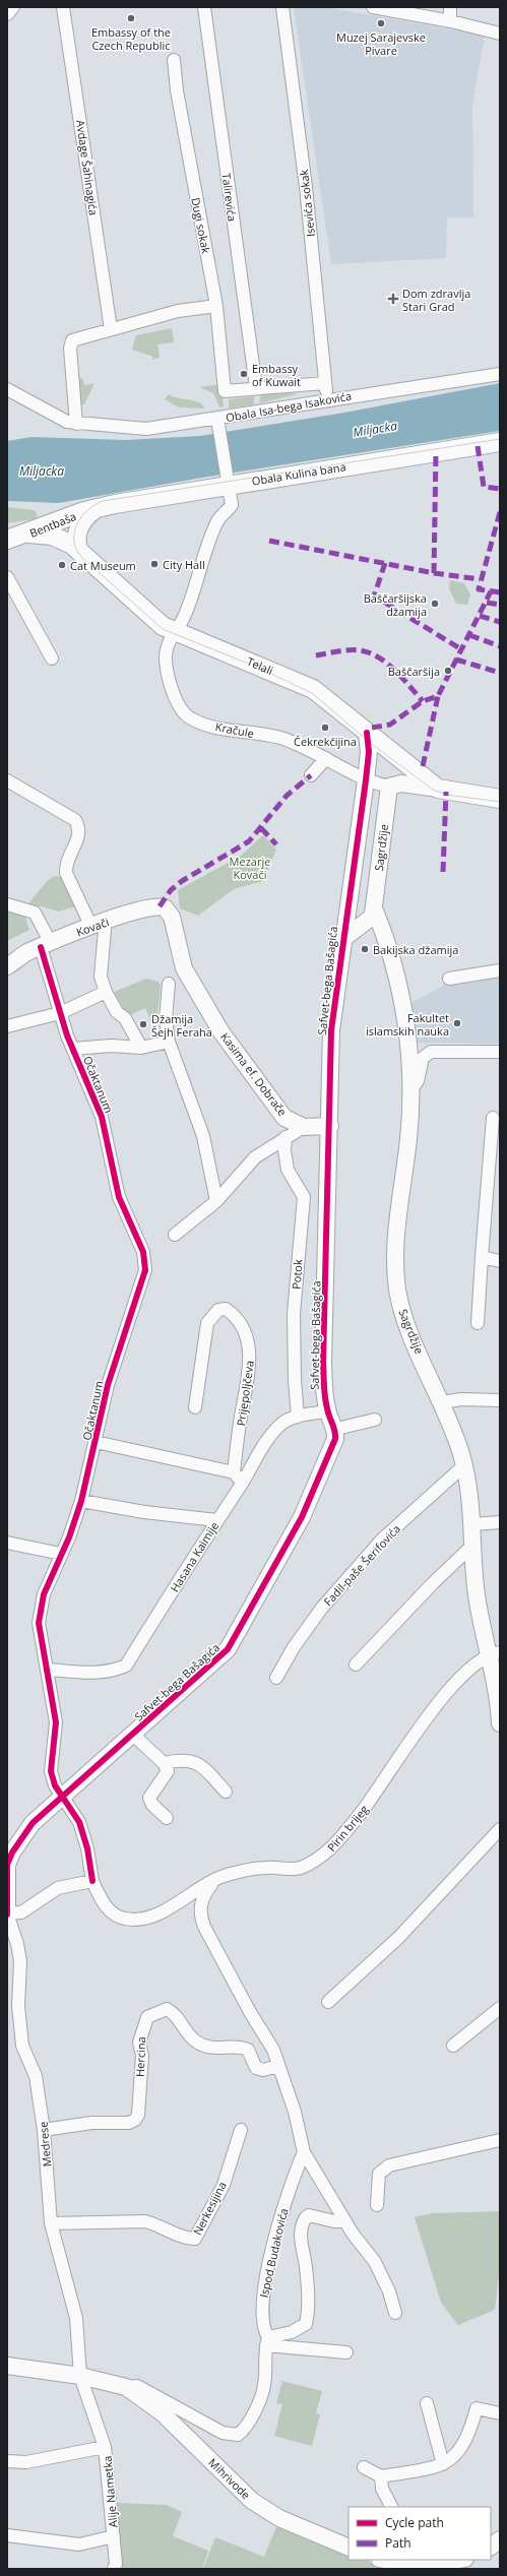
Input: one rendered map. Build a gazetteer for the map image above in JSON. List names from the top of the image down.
{
  "streets": {
    "main road": ["Obala Kulina bana", "Bentbaša", "Telali"],
    "street": [
      "Avdage Šahinagića",
      "Talirevića",
      "Isevića sokak",
      "Dugi sokak",
      "Obala Isa-bega Isakovića",
      "Kračule",
      "Sagrdžije",
      "Kovači",
      "Safvet-bega Bašagića",
      "Kasima ef. Dobrače",
      "Očaktanum",
      "Potok",
      "Prijepoljčeva",
      "Hasana Kaimije",
      "Fadil-paše Šerifovića",
      "Pirin brijeg",
      "Hercina",
      "Medrese",
      "Nerkesijina",
      "Ispod Budakovića",
      "Mihrivode",
      "Alije Nametka"
    ]
  },
  "crossings": [
    ["Talirevića", "Dugi sokak"],
    ["Isevića sokak", "Obala Isa-bega Isakovića"],
    ["Obala Isa-bega Isakovića", "Kračule"],
    ["Obala Kulina bana", "Bentbaša"],
    ["Obala Kulina bana", "Kračule"],
    ["Bentbaša", "Telali"],
    ["Telali", "Kračule"],
    ["Telali", "Safvet-bega Bašagića"],
    ["Kračule", "Safvet-bega Bašagića"],
    ["Sagrdžije", "Safvet-bega Bašagića"],
    ["Sagrdžije", "Fadil-paše Šerifovića"],
    ["Sagrdžije", "Pirin brijeg"],
    ["Kovači", "Kasima ef. Dobrače"],
    ["Kovači", "Očaktanum"],
    ["Safvet-bega Bašagića", "Kasima ef. Dobrače"],
    ["Safvet-bega Bašagića", "Očaktanum"],
    ["Safvet-bega Bašagića", "Hasana Kaimije"],
    ["Safvet-bega Bašagića", "Medrese"],
    ["Očaktanum", "Hasana Kaimije"],
    ["Očaktanum", "Pirin brijeg"],
    ["Potok", "Hasana Kaimije"],
    ["Hercina", "Medrese"],
    ["Medrese", "Nerkesijina"],
    ["Medrese", "Mihrivode"],
    ["Medrese", "Alije Nametka"],
    ["Ispod Budakovića", "Mihrivode"],
    ["Mihrivode", "Alije Nametka"]
  ],
  "water": ["Miljacka"],
  "parks": ["Mezarje Kovači"],
  "places": {
    "other": [
      "Embassy of the Czech Republic",
      "Muzej Sarajevske Pivare",
      "Embassy of Kuwait",
      "City Hall",
      "Cat Museum",
      "Baščaršijska džamija",
      "Baščaršija",
      "Čekrekčijina",
      "Bakijska džamija",
      "Fakultet islamskih nauka",
      "Džamija Šejh Feraha"
    ],
    "health": ["Dom zdravlja Stari Grad"]
  },
  "legend": ["Cycle path", "Path"]
}
